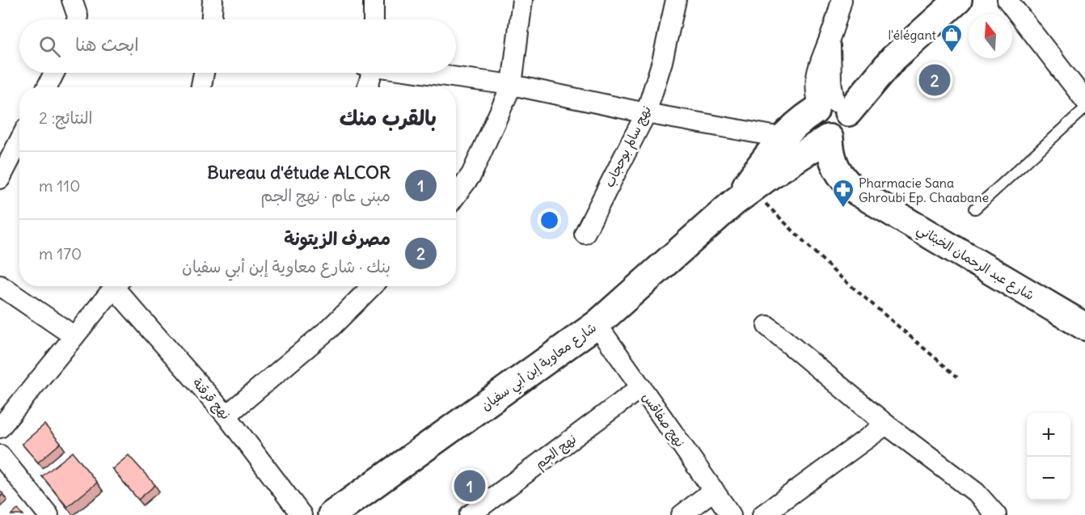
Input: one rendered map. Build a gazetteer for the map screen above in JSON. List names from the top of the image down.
{
  "streets": {
    "main road": ["شارع عبد الرحمان الخبثاني", "شارع معاوية إبن أبي سفيان"],
    "street": [
      "نهج سالم بوحجاب",
      "نهج قرقنة",
      "نهج صفاقس",
      "نهج الجم"
    ]
  },
  "crossings": [
    ["شارع معاوية إبن أبي سفيان", "نهج صفاقس"],
    ["نهج صفاقس", "نهج الجم"]
  ],
  "places": {
    "shop": ["l'élégant"],
    "pharmacy": ["Pharmacie Sana Ghroubi Ep. Chaabane"]
  },
  "north": "top",
  "page": {
    "search": "ابحث هنا",
    "pins": ["2", "1"],
    "heading": ["بالقرب منك", "النتائج: 2"],
    "list": [
      {
        "mark": "1",
        "name": "Bureau d'étude ALCOR",
        "note": "مبنى عام · نهج الجم",
        "value": "110 m"
      },
      {
        "mark": "2",
        "name": "مصرف الزيتونة",
        "note": "بنك · شارع معاوية إبن أبي سفيان",
        "value": "170 m"
      }
    ],
    "map_buttons": ["+", "−"]
  }
}
